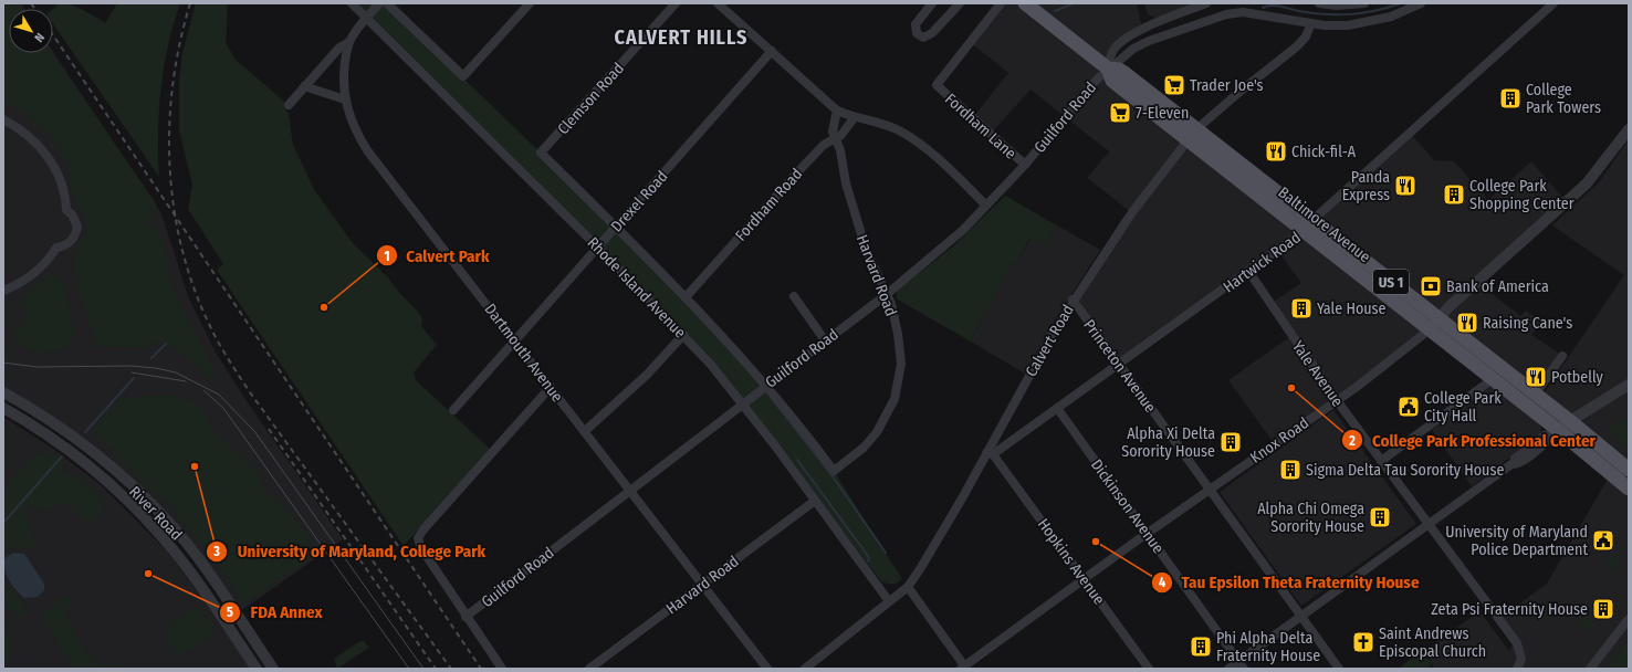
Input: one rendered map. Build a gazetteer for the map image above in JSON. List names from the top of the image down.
{
  "streets": {
    "main road": ["Baltimore Avenue", "US 1"],
    "street": [
      "Clemson Road",
      "Guilford Road",
      "Fordham Lane",
      "Drexel Road",
      "Fordham Road",
      "Hartwick Road",
      "Harvard Road",
      "Rhode Island Avenue",
      "Calvert Road",
      "Dartmouth Avenue",
      "Princeton Avenue",
      "Yale Avenue",
      "Knox Road",
      "Dickinson Avenue",
      "River Road",
      "Hopkins Avenue"
    ]
  },
  "crossings": [
    ["Clemson Road", "Rhode Island Avenue"],
    ["Guilford Road", "Fordham Lane"],
    ["Guilford Road", "Baltimore Avenue"],
    ["Guilford Road", "Harvard Road"],
    ["Guilford Road", "Rhode Island Avenue"],
    ["Guilford Road", "Dartmouth Avenue"],
    ["Drexel Road", "Rhode Island Avenue"],
    ["Drexel Road", "Dartmouth Avenue"],
    ["Fordham Road", "Harvard Road"],
    ["Fordham Road", "Rhode Island Avenue"],
    ["Baltimore Avenue", "Hartwick Road"],
    ["Baltimore Avenue", "Calvert Road"],
    ["Baltimore Avenue", "Knox Road"],
    ["Hartwick Road", "Calvert Road"],
    ["Hartwick Road", "Princeton Avenue"],
    ["Hartwick Road", "Yale Avenue"],
    ["Hartwick Road", "Dickinson Avenue"],
    ["Hartwick Road", "Hopkins Avenue"],
    ["Harvard Road", "Rhode Island Avenue"],
    ["Harvard Road", "Dartmouth Avenue"],
    ["Rhode Island Avenue", "Calvert Road"],
    ["Rhode Island Avenue", "Dartmouth Avenue"],
    ["Calvert Road", "Princeton Avenue"],
    ["Calvert Road", "Hopkins Avenue"],
    ["Princeton Avenue", "Knox Road"],
    ["Yale Avenue", "Knox Road"],
    ["Knox Road", "Dickinson Avenue"],
    ["Knox Road", "Hopkins Avenue"]
  ],
  "districts": ["CALVERT HILLS"],
  "places": {
    "supermarket": ["Trader Joe's", "7-Eleven"],
    "building": [
      "College Park Towers",
      "College Park Shopping Center",
      "Yale House",
      "Alpha Xi Delta Sorority House",
      "Sigma Delta Tau Sorority House",
      "Alpha Chi Omega Sorority House",
      "Zeta Psi Fraternity House",
      "Phi Alpha Delta Fraternity House"
    ],
    "restaurant": [
      "Chick-fil-A",
      "Panda Express",
      "Raising Cane's",
      "Potbelly"
    ],
    "bank": ["Bank of America"],
    "other": [
      "Calvert Park",
      "College Park Professional Center",
      "University of Maryland, College Park",
      "Tau Epsilon Theta Fraternity House",
      "FDA Annex"
    ],
    "public building": ["College Park City Hall", "University of Maryland Police Department"],
    "church": ["Saint Andrews Episcopal Church"]
  },
  "north": "bottom right"
}
